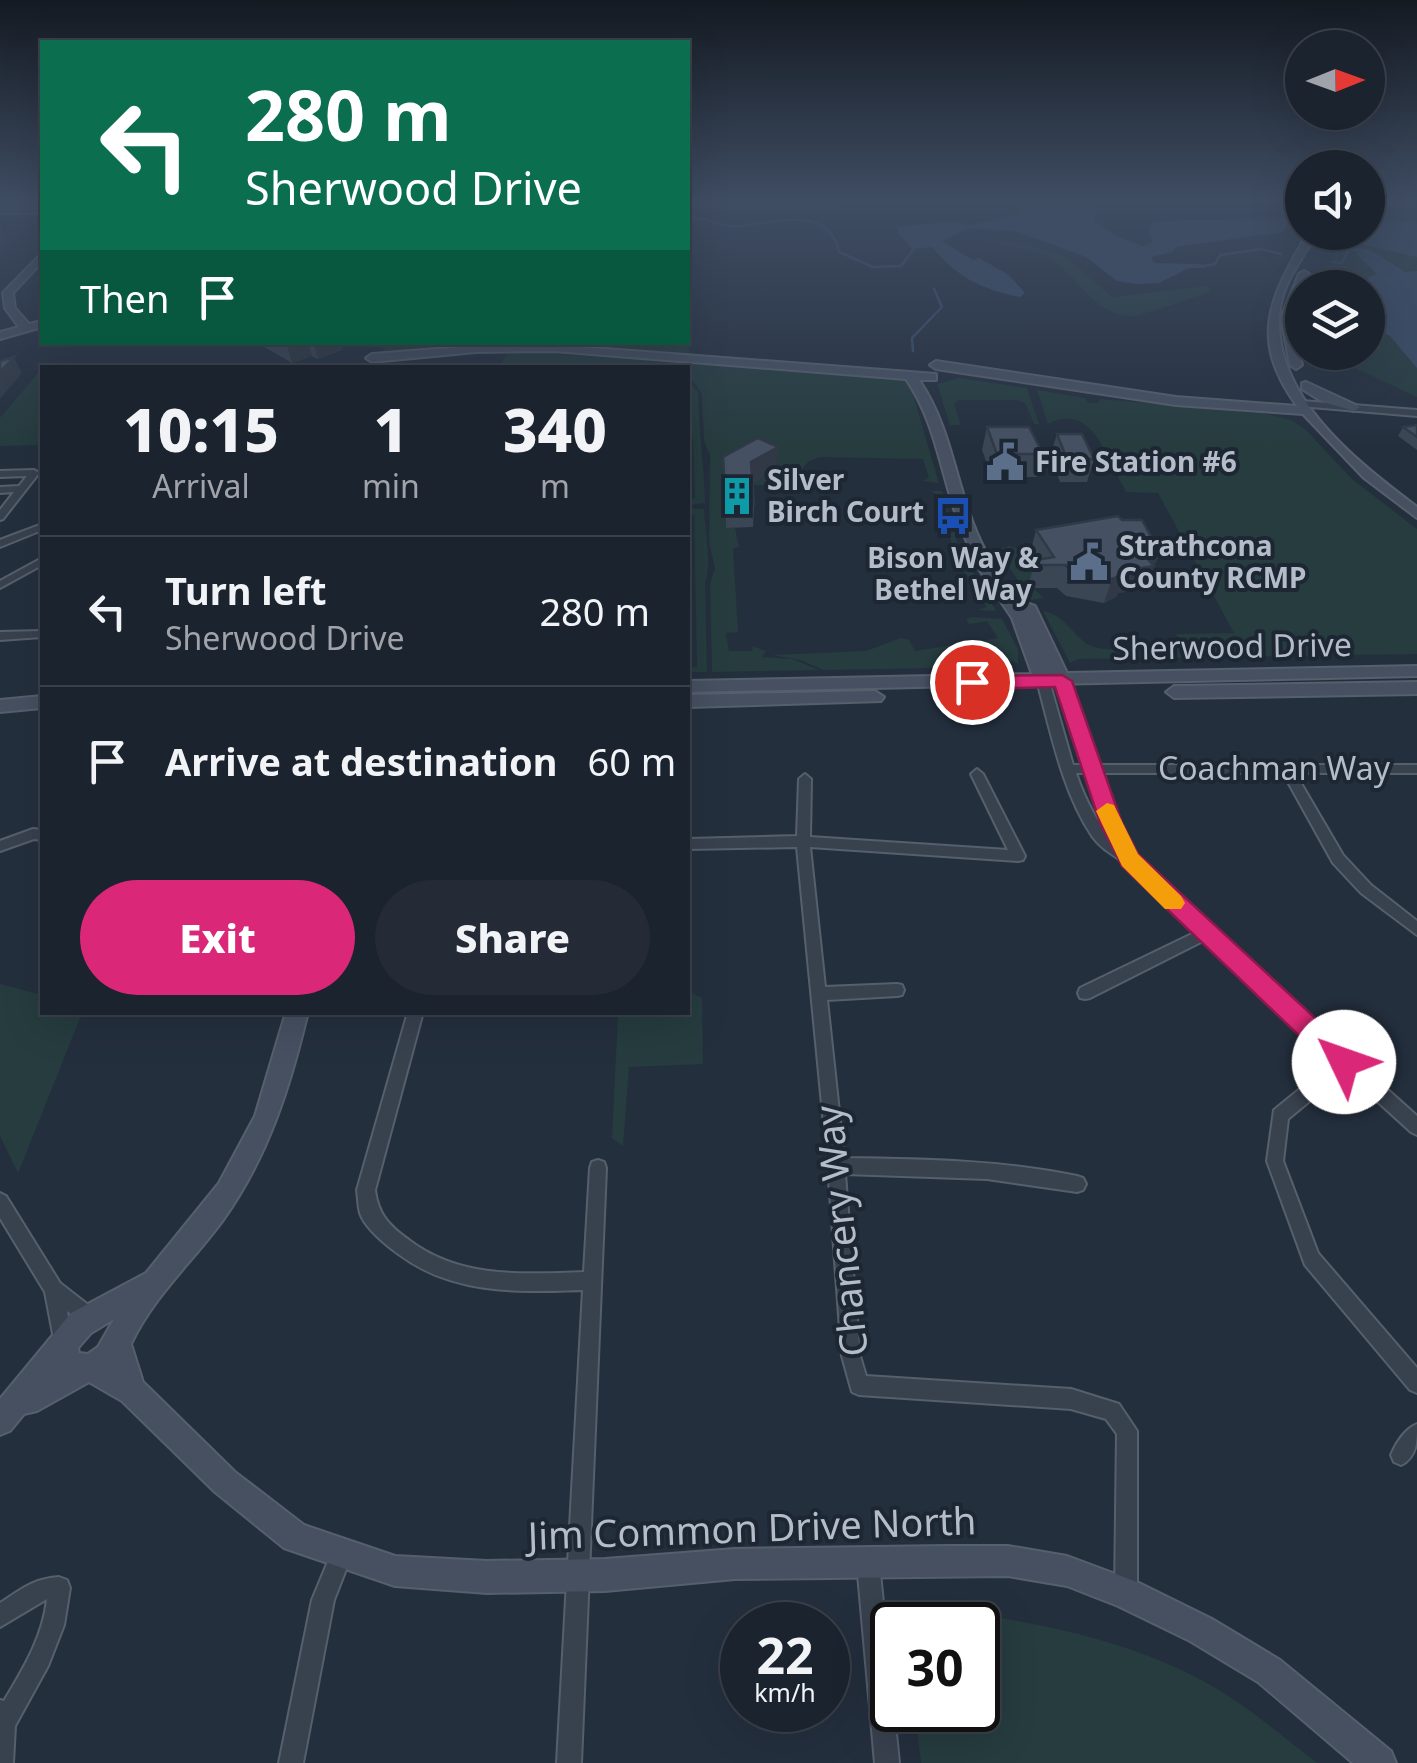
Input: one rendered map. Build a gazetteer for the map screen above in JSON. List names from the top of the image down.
{
  "streets": {
    "main road": ["Sherwood Drive", "Jim Common Drive North"],
    "street": ["Coachman Way", "Chancery Way"]
  },
  "crossings": [
    ["Chancery Way", "Jim Common Drive North"]
  ],
  "places": {
    "public building": ["Fire Station #6", "Strathcona County RCMP"],
    "building": ["Silver Birch Court"],
    "bus stop": ["Bison Way & Bethel Way"]
  },
  "north": "right",
  "page": {
    "turn": ["280 m", "Sherwood Drive"],
    "then": "Then",
    "eta": [
      "10:15",
      "Arrival",
      "1",
      "min",
      "340",
      "m"
    ],
    "list": [
      {
        "name": "Turn left",
        "note": "Sherwood Drive",
        "value": "280 m"
      },
      {
        "name": "Arrive at destination",
        "value": "60 m"
      }
    ],
    "buttons": ["Exit", "Share"],
    "speed": "22 km/h",
    "limit": "30"
  }
}
